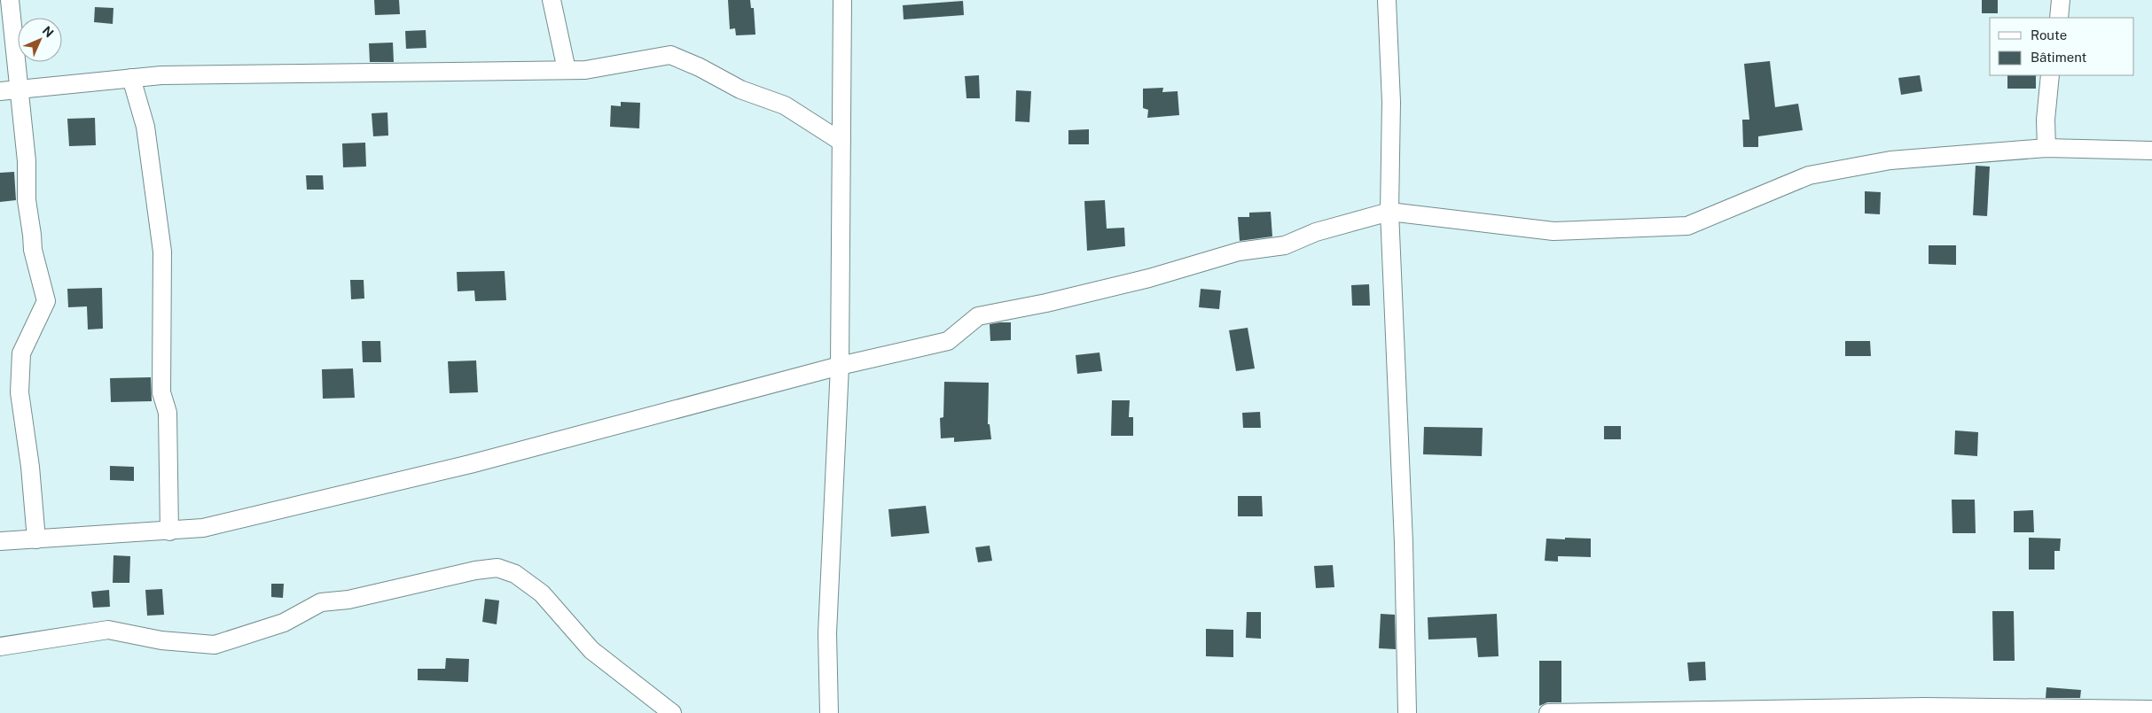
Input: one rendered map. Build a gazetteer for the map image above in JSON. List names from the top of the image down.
{
  "legend": ["Route", "Bâtiment"],
  "north": "top right"
}
